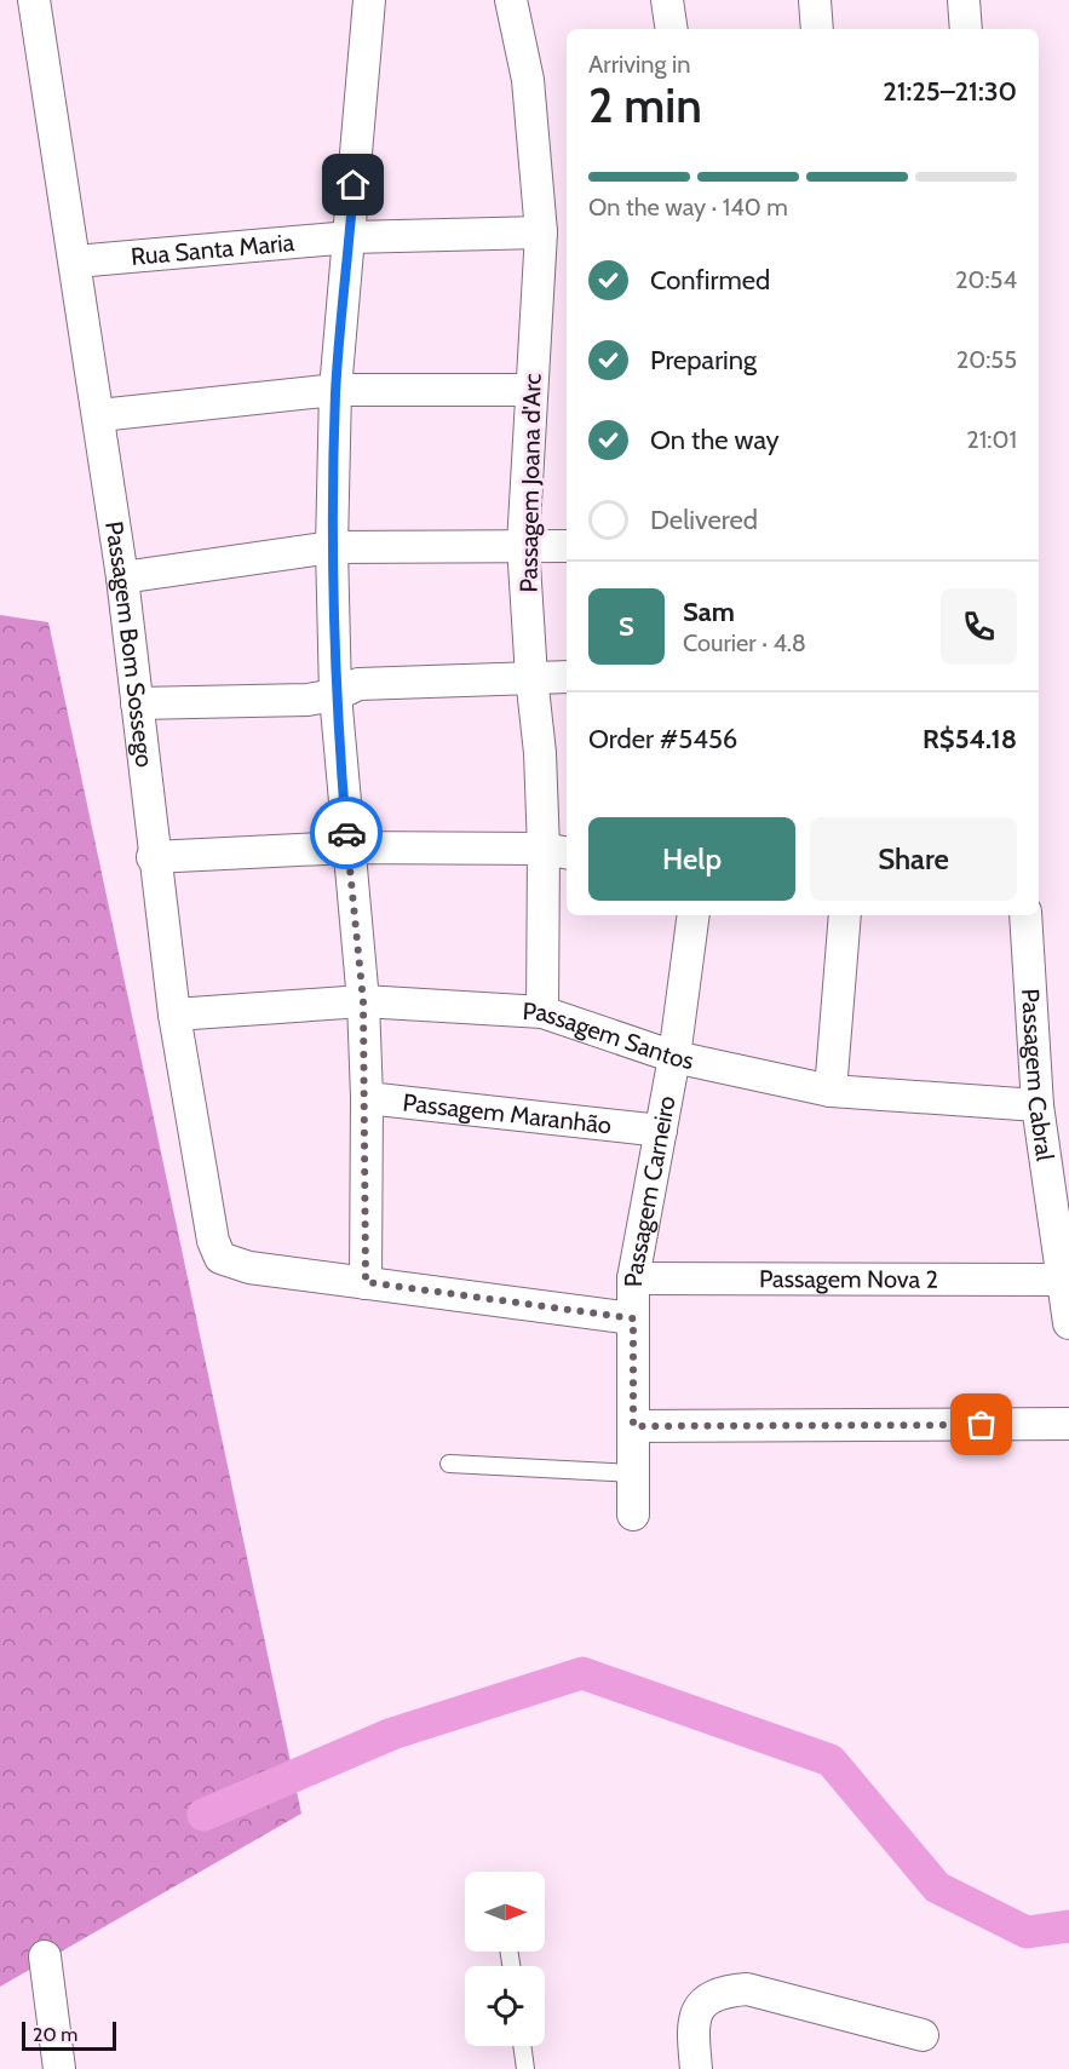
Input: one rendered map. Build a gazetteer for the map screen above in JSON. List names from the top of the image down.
{
  "streets": {
    "street": [
      "Rua Santa Maria",
      "Passagem Joana d'Arc",
      "Passagem Bom Sossego",
      "Passagem Santos",
      "Passagem Cabral",
      "Passagem Maranhão",
      "Passagem Carneiro",
      "Passagem Nova 2"
    ]
  },
  "crossings": [
    ["Rua Santa Maria", "Passagem Joana d'Arc"],
    ["Rua Santa Maria", "Passagem Bom Sossego"],
    ["Passagem Joana d'Arc", "Passagem Santos"],
    ["Passagem Bom Sossego", "Passagem Santos"],
    ["Passagem Bom Sossego", "Passagem Carneiro"],
    ["Passagem Santos", "Passagem Cabral"],
    ["Passagem Santos", "Passagem Carneiro"],
    ["Passagem Cabral", "Passagem Nova 2"],
    ["Passagem Maranhão", "Passagem Carneiro"],
    ["Passagem Carneiro", "Passagem Nova 2"]
  ],
  "scale_bar": "20 m",
  "north": "right",
  "page": {
    "heading": ["2 min", "Arriving in", "21:25–21:30"],
    "panel": [
      "Sam",
      "Courier · 4.8",
      "Order #5456",
      "R$54.18"
    ],
    "bar": "On the way · 140 m",
    "list": [
      ["Confirmed", "20:54"],
      ["Preparing", "20:55"],
      ["On the way", "21:01"],
      "Delivered"
    ],
    "round": "S",
    "buttons": ["Help", "Share"],
    "scale": "20 m"
  }
}
